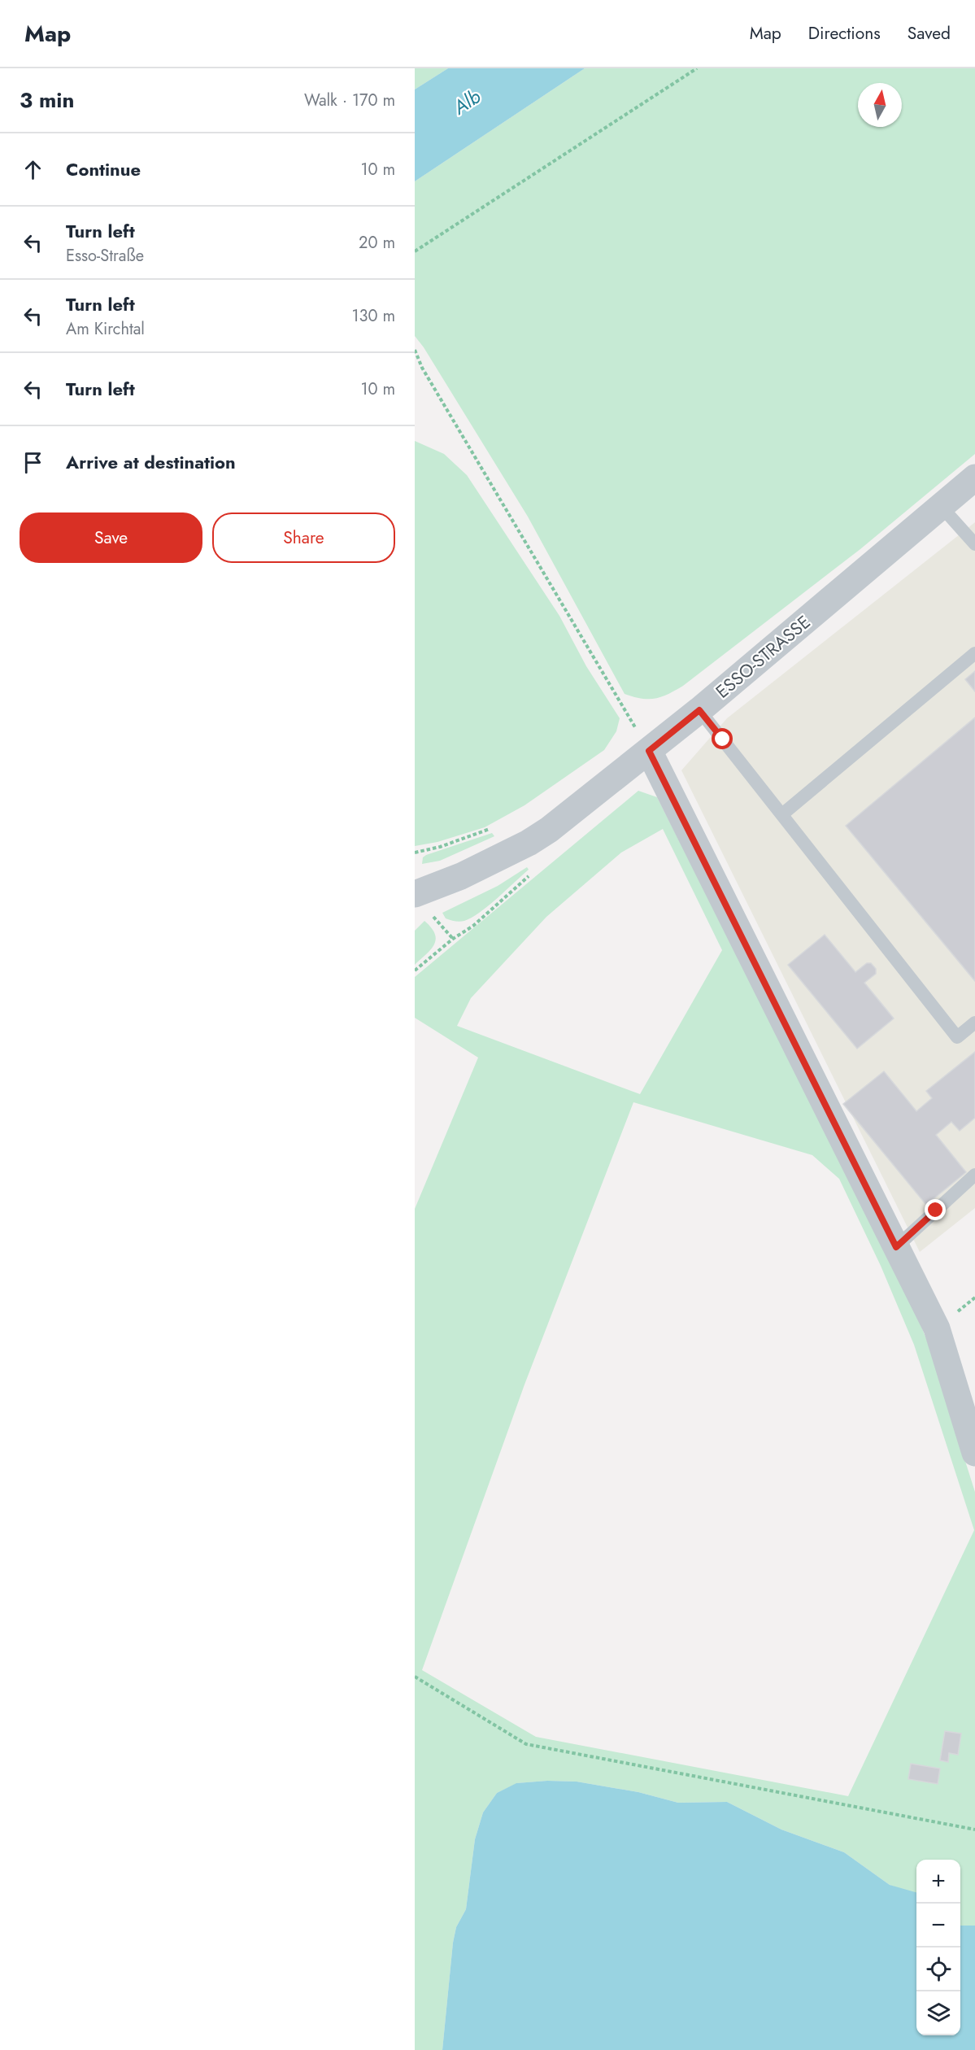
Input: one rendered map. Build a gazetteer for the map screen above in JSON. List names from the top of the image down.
{
  "streets": {
    "street": ["ESSO-STRASSE"]
  },
  "water": ["Alb"],
  "north": "top",
  "page": {
    "header": "Map",
    "nav": ["Map", "Directions", "Saved"],
    "heading": ["3 min", "Walk · 170 m"],
    "list": [
      ["Continue", "10 m"],
      ["Turn left", "Esso-Straße", "20 m"],
      ["Turn left", "Am Kirchtal", "130 m"],
      ["Turn left", "10 m"],
      "Arrive at destination"
    ],
    "buttons": ["Save", "Share"],
    "map_buttons": ["+", "−"]
  }
}
